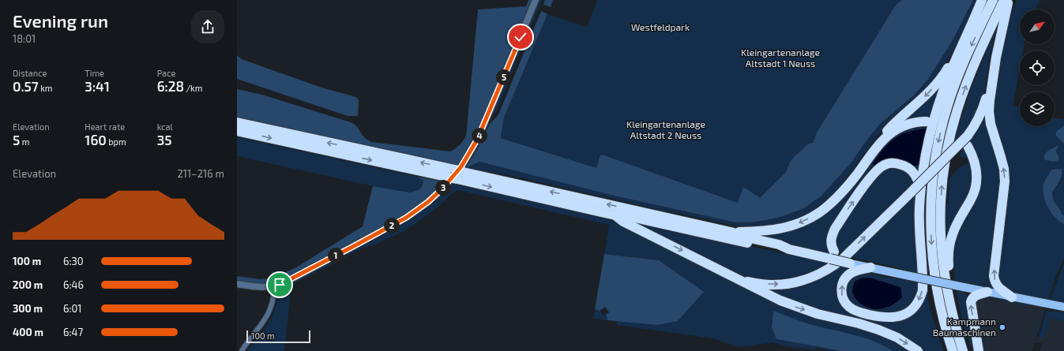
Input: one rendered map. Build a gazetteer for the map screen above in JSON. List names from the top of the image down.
{
  "parks": ["Westfeldpark", "Kleingartenanlage Altstadt 1 Neuss", "Kleingartenanlage Altstadt 2 Neuss"],
  "places": ["Kampmann Baumaschinen"],
  "scale_bar": "100 m",
  "north": "top right",
  "page": {
    "heading": ["Evening run", "18:01"],
    "stats": [
      ["Distance", "0.57 km"],
      ["Time", "3:41"],
      ["Pace", "6:28 /km"],
      ["Elevation", "5 m"],
      ["Heart rate", "160 bpm"],
      ["kcal", "35"]
    ],
    "pins": [
      "5",
      "4",
      "3",
      "2",
      "1"
    ],
    "chart": ["Elevation", "211–216 m"],
    "list": [
      {
        "name": "100 m",
        "note": "6:30"
      },
      {
        "name": "200 m",
        "note": "6:46"
      },
      {
        "name": "300 m",
        "note": "6:01"
      },
      {
        "name": "400 m",
        "note": "6:47"
      }
    ],
    "scale": "100 m"
  }
}
